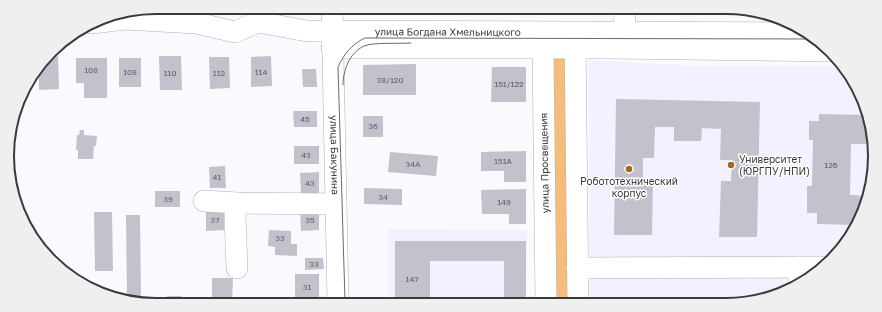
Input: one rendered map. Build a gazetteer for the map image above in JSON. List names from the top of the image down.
{
  "streets": {
    "street": ["улица Богдана Хмельницкого", "улица Бакунина", "улица Просвещения"]
  },
  "crossings": [
    ["улица Богдана Хмельницкого", "улица Бакунина"],
    ["улица Богдана Хмельницкого", "улица Просвещения"]
  ],
  "places": ["Университет (ЮРГПУ/НПИ)", "Робототехнический корпус"],
  "house_numbers": [
    "108",
    "108",
    "114",
    "110",
    "112",
    "38/120",
    "151/122",
    "45",
    "36",
    "43",
    "151А",
    "34А",
    "126",
    "41",
    "43",
    "34",
    "39",
    "149",
    "37",
    "35",
    "33",
    "33",
    "147",
    "31"
  ]
}
